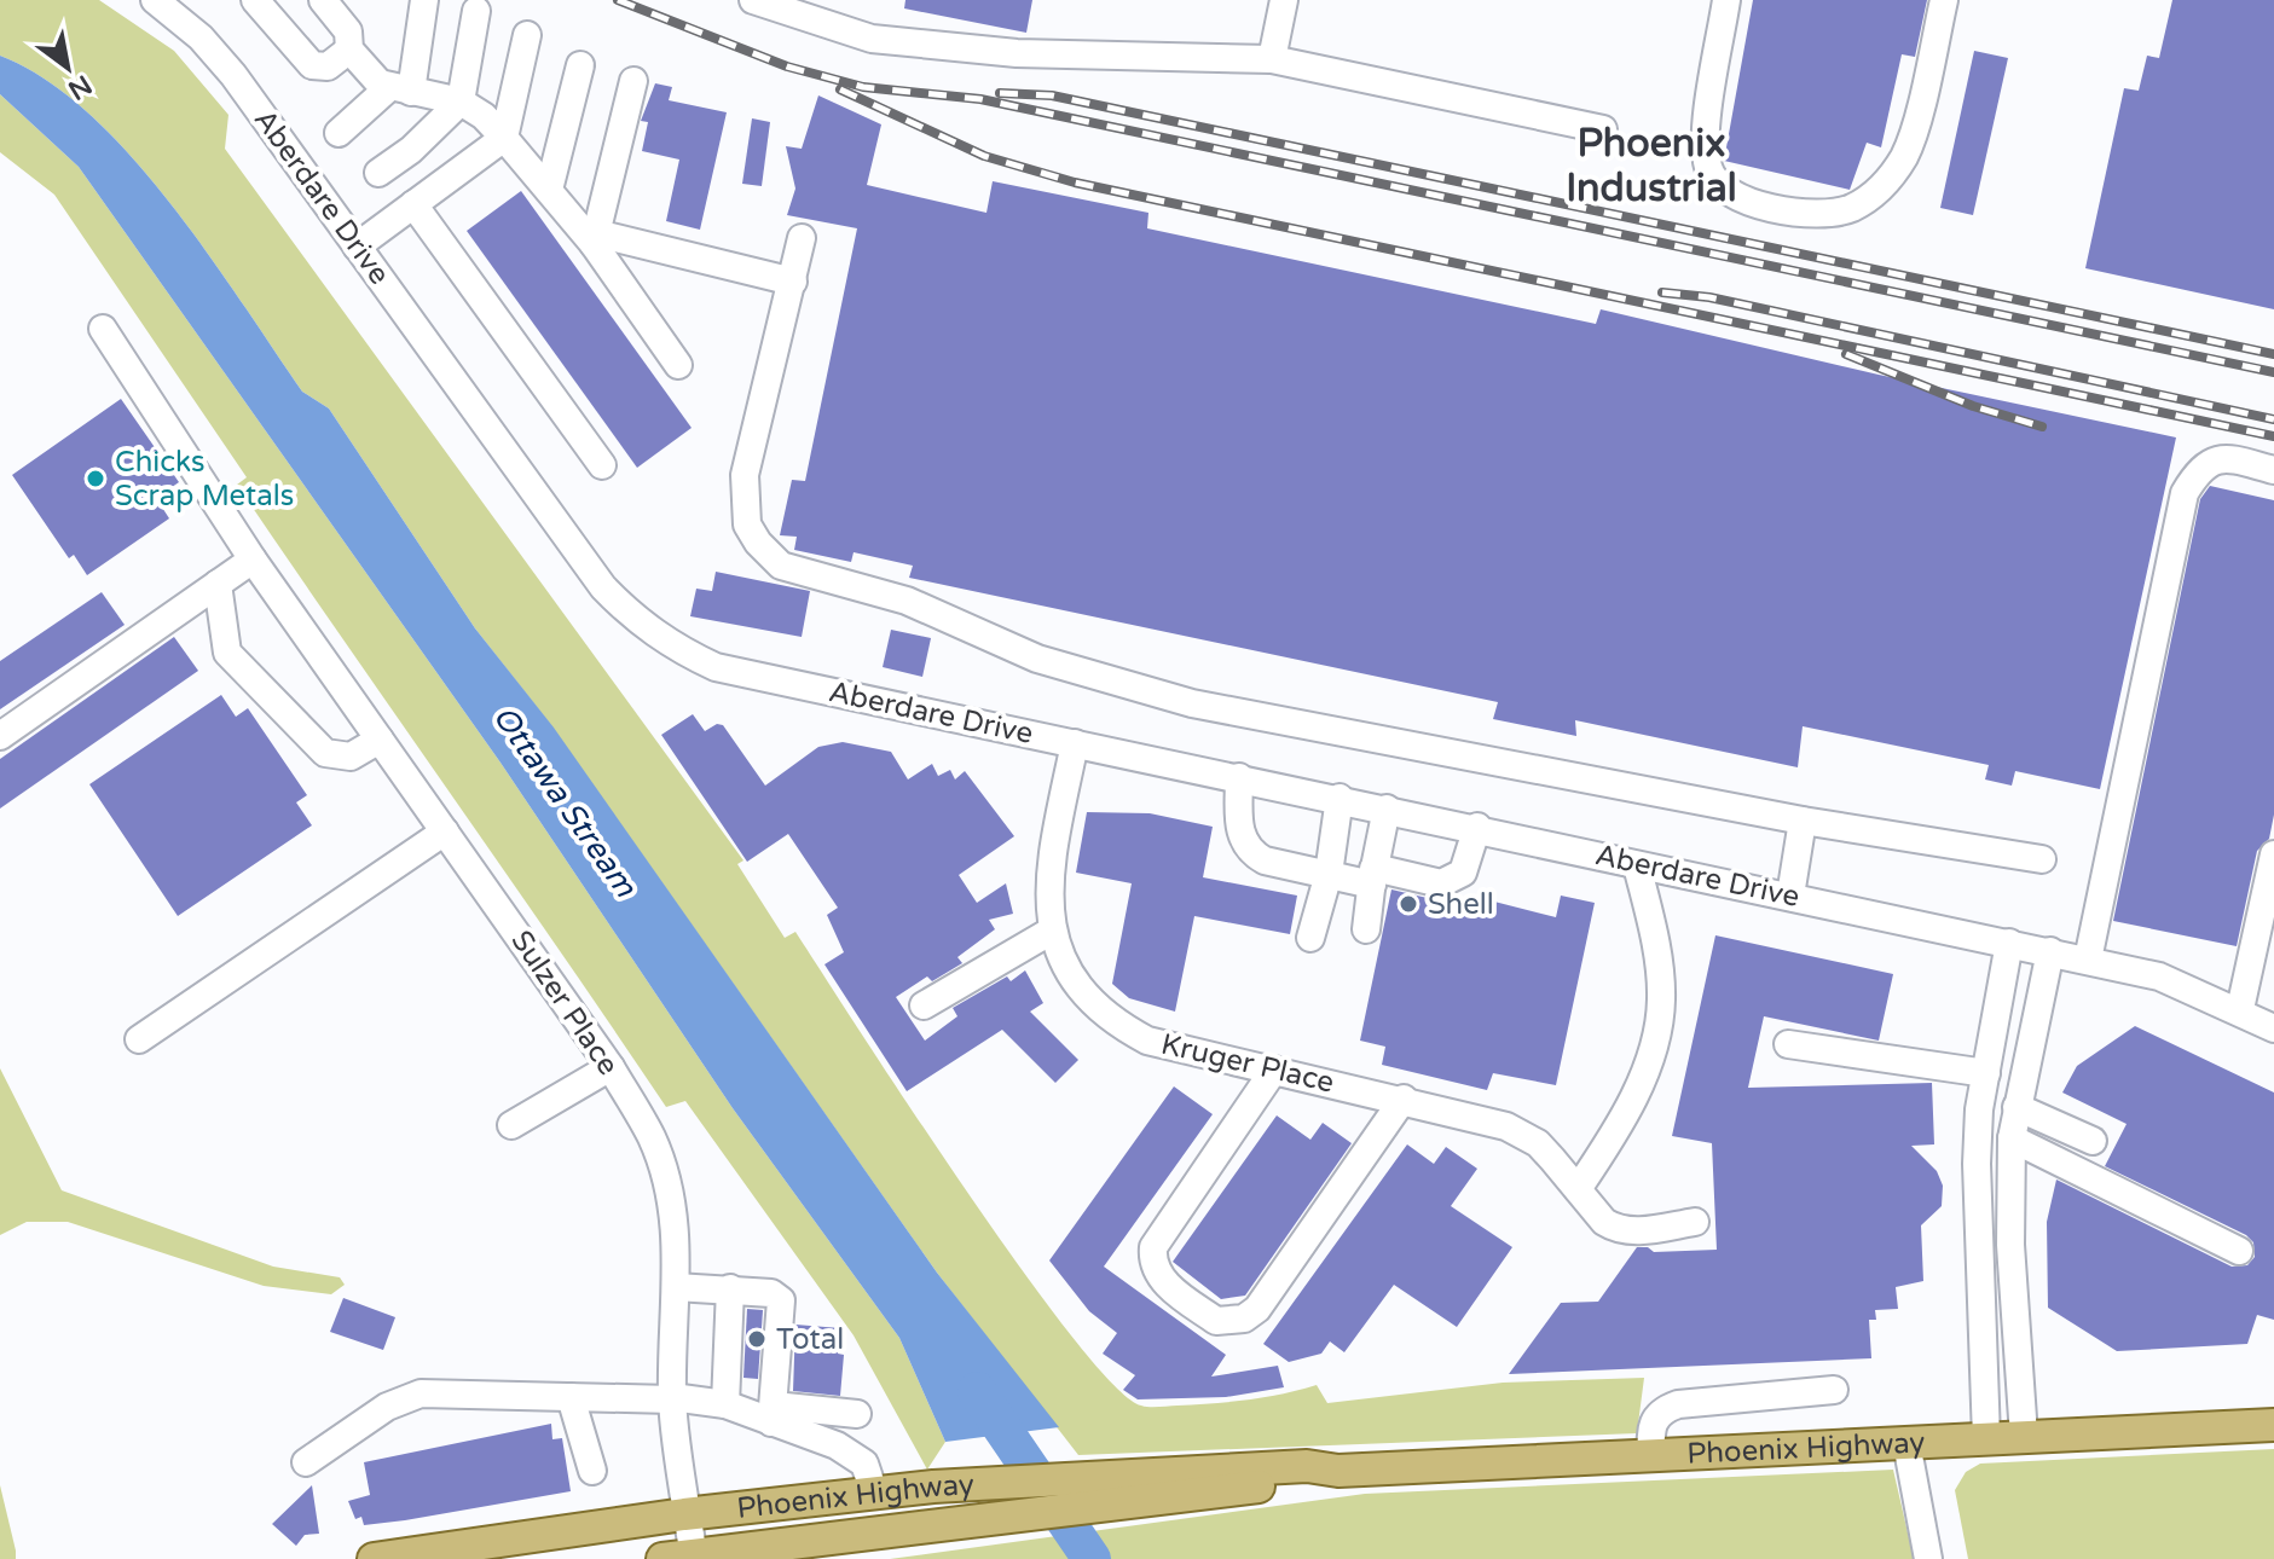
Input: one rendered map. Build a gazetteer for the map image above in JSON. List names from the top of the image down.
{
  "streets": {
    "main road": ["Phoenix Highway"],
    "street": ["Aberdare Drive", "Sulzer Place", "Kruger Place"]
  },
  "crossings": [
    ["Aberdare Drive", "Kruger Place"],
    ["Sulzer Place", "Phoenix Highway"]
  ],
  "districts": ["Phoenix Industrial"],
  "water": ["Ottawa Stream"],
  "places": ["Chicks Scrap Metals", "Shell", "Total"],
  "north": "bottom right"
}
